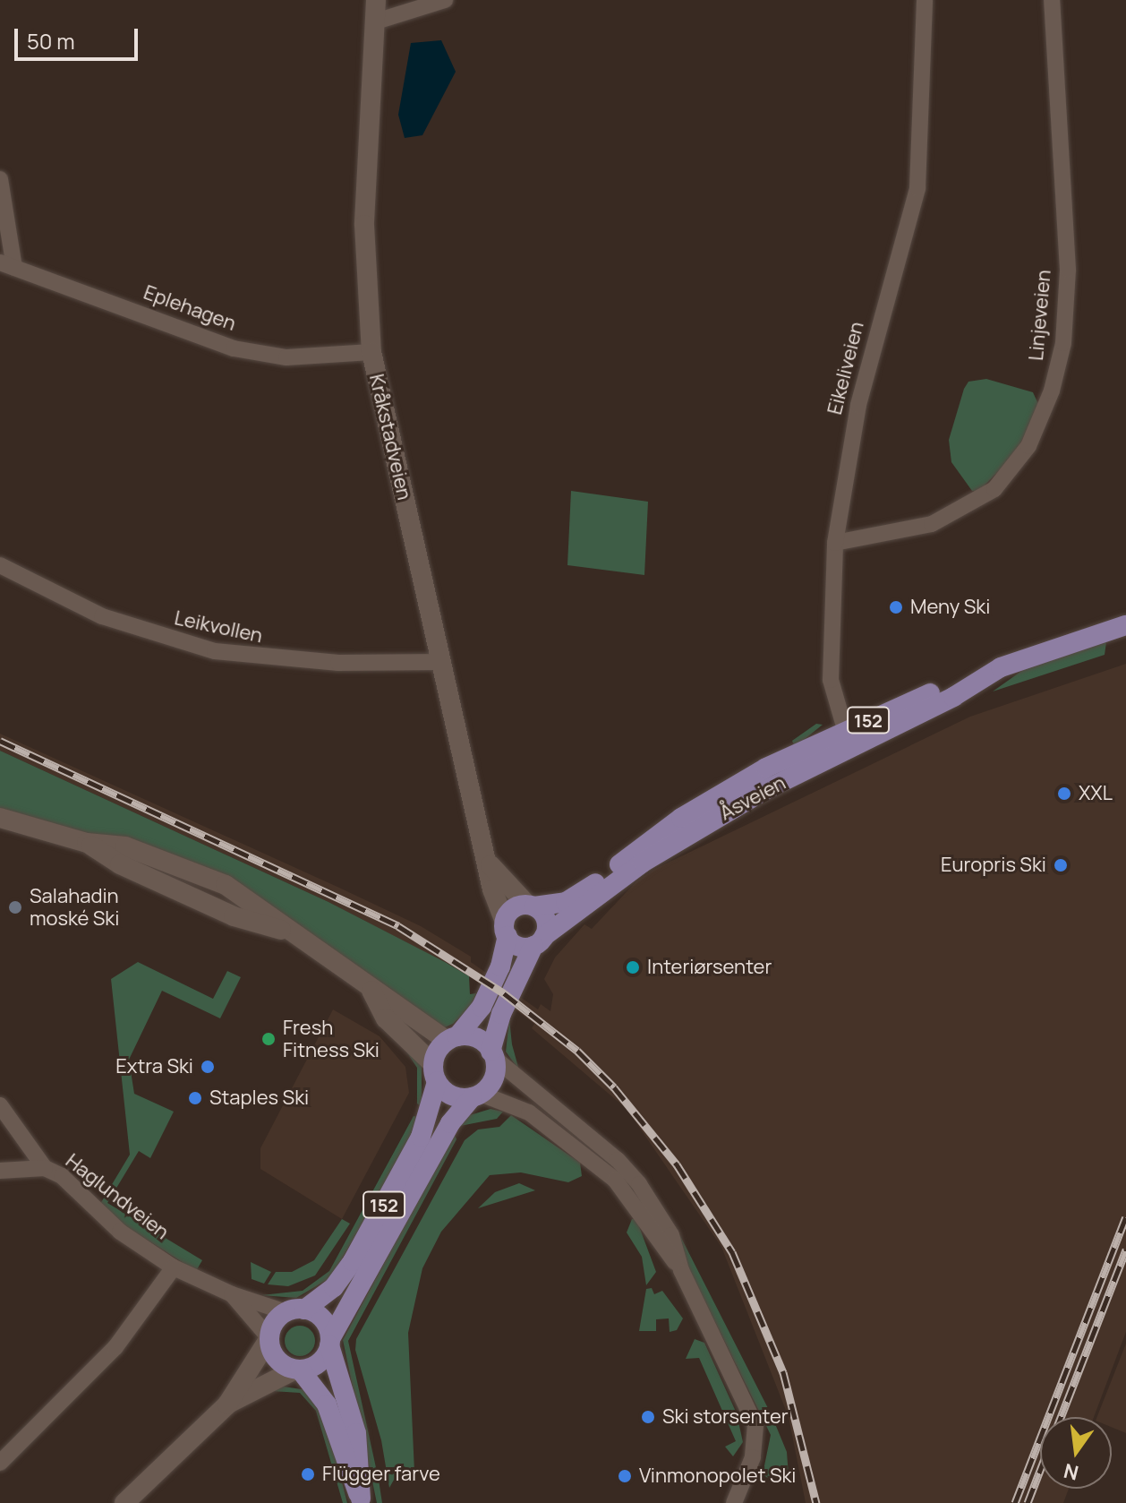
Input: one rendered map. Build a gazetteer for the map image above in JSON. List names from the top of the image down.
{
  "streets": {
    "main road": ["Kråkstadveien", "152", "Åsveien"],
    "street": [
      "Eplehagen",
      "Linjeveien",
      "Eikeliveien",
      "Leikvollen",
      "Haglundveien"
    ]
  },
  "crossings": [
    ["Eplehagen", "Kråkstadveien"],
    ["Linjeveien", "Eikeliveien"],
    ["Eikeliveien", "Åsveien"],
    ["Kråkstadveien", "Leikvollen"],
    ["Kråkstadveien", "152"],
    ["Kråkstadveien", "Åsveien"],
    ["152", "Åsveien"],
    ["152", "Haglundveien"]
  ],
  "places": [
    "Meny Ski",
    "XXL",
    "Europris Ski",
    "Salahadin moské Ski",
    "Interiørsenter",
    "Fresh Fitness Ski",
    "Extra Ski",
    "Staples Ski",
    "Ski storsenter",
    "Flügger farve",
    "Vinmonopolet Ski"
  ],
  "scale_bar": "50 m",
  "north": "bottom"
}
